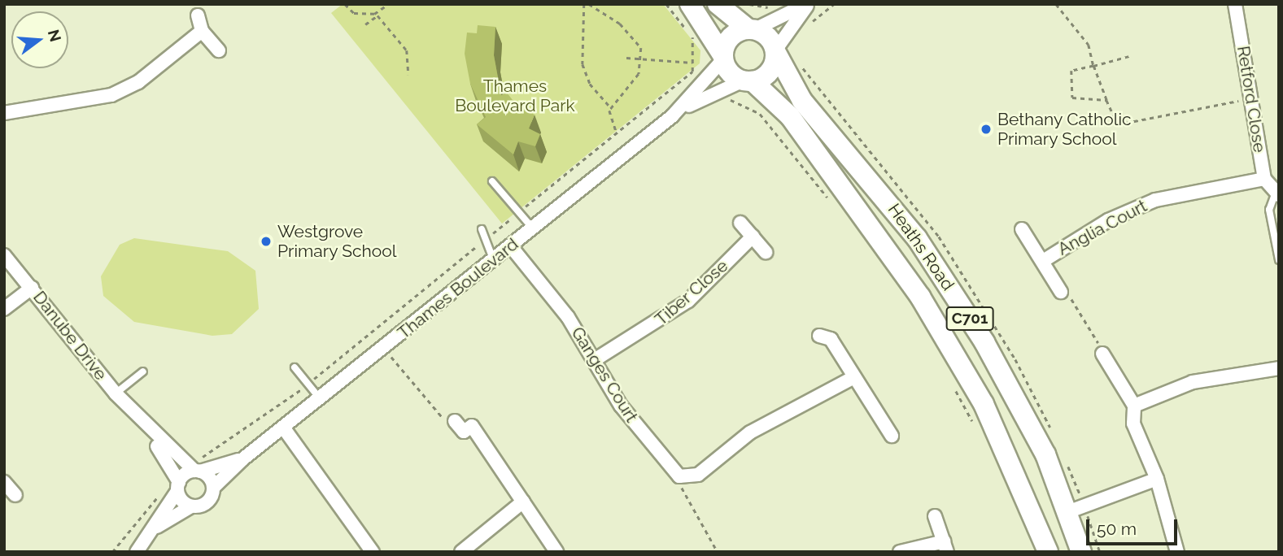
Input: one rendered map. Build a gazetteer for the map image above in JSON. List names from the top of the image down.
{
  "streets": {
    "main road": ["Heaths Road", "C701"],
    "street": [
      "Retford Close",
      "Anglia Court",
      "Thames Boulevard",
      "Tiber Close",
      "Danube Drive",
      "Ganges Court"
    ]
  },
  "crossings": [
    ["Retford Close", "Anglia Court"],
    ["Heaths Road", "Thames Boulevard"],
    ["Heaths Road", "C701"],
    ["Thames Boulevard", "C701"],
    ["Thames Boulevard", "Danube Drive"],
    ["Thames Boulevard", "Ganges Court"],
    ["Tiber Close", "Ganges Court"]
  ],
  "parks": ["Thames Boulevard Park"],
  "places": ["Bethany Catholic Primary School", "Westgrove Primary School"],
  "scale_bar": "50 m",
  "north": "right"
}
